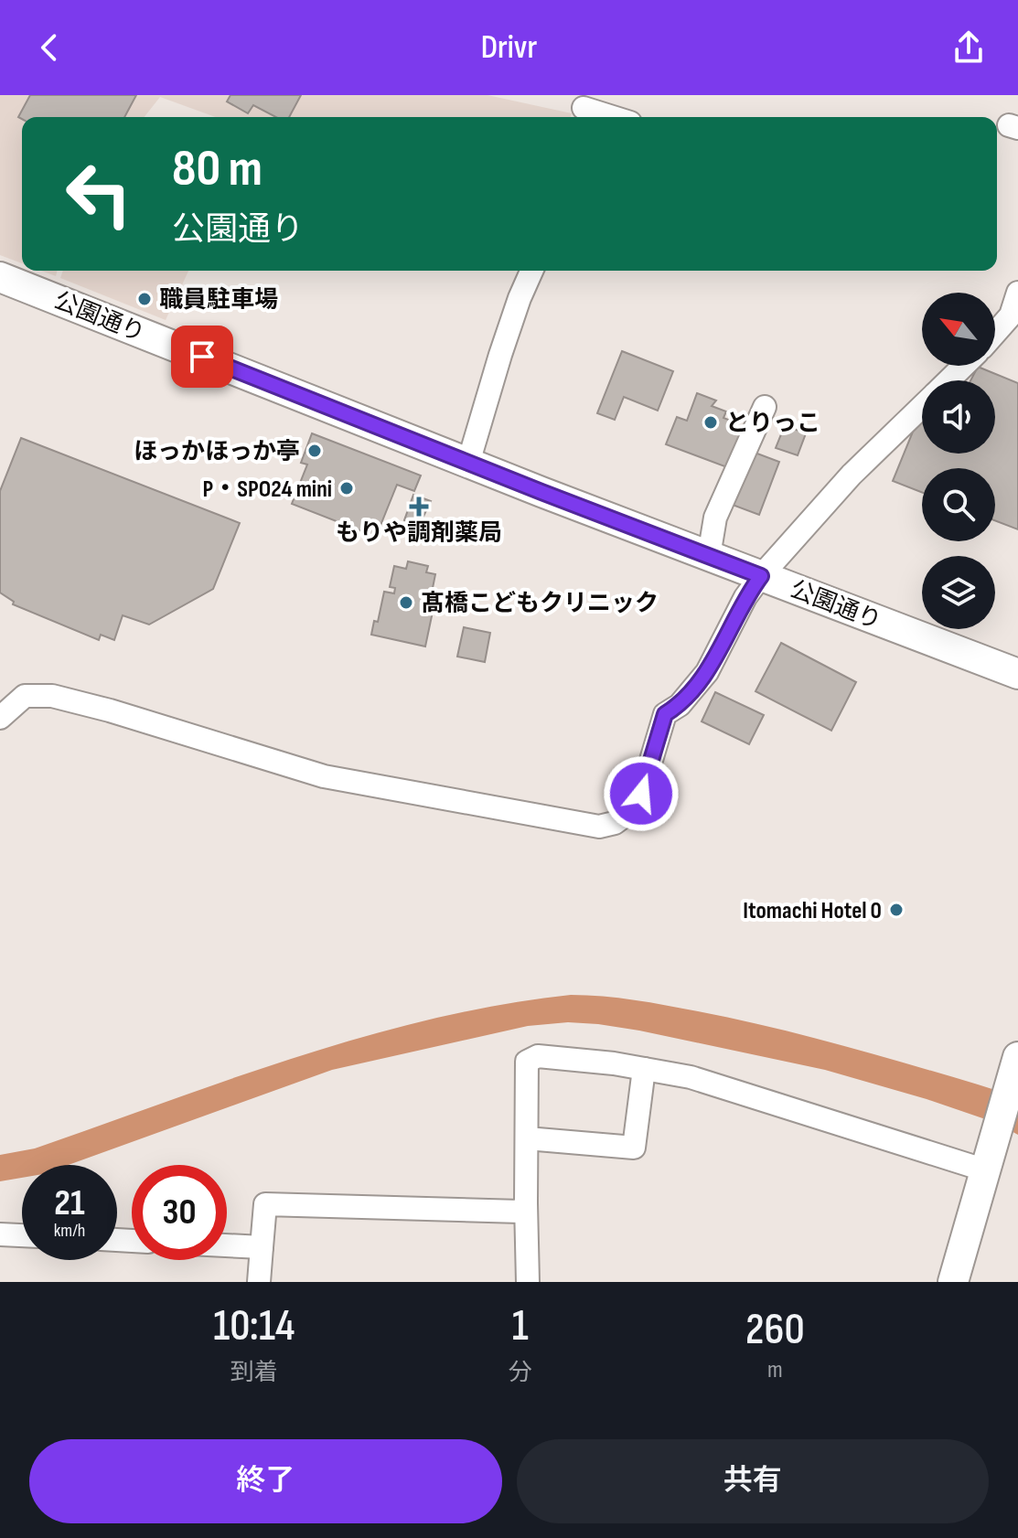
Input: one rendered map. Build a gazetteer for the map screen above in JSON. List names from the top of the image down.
{
  "streets": {
    "street": ["公園通り"]
  },
  "places": {
    "other": [
      "職員駐車場",
      "とりっこ",
      "ほっかほっか亭",
      "P・SPO24 mini",
      "髙橋こどもクリニック",
      "Itomachi Hotel 0"
    ],
    "health": ["もりや調剤薬局"]
  },
  "north": "top left",
  "page": {
    "header": "Drivr",
    "turn": ["80 m", "公園通り"],
    "speed": "21 km/h",
    "limit": "30",
    "eta": [
      "10:14",
      "到着",
      "1",
      "分",
      "260",
      "m"
    ],
    "buttons": ["終了", "共有"]
  }
}
